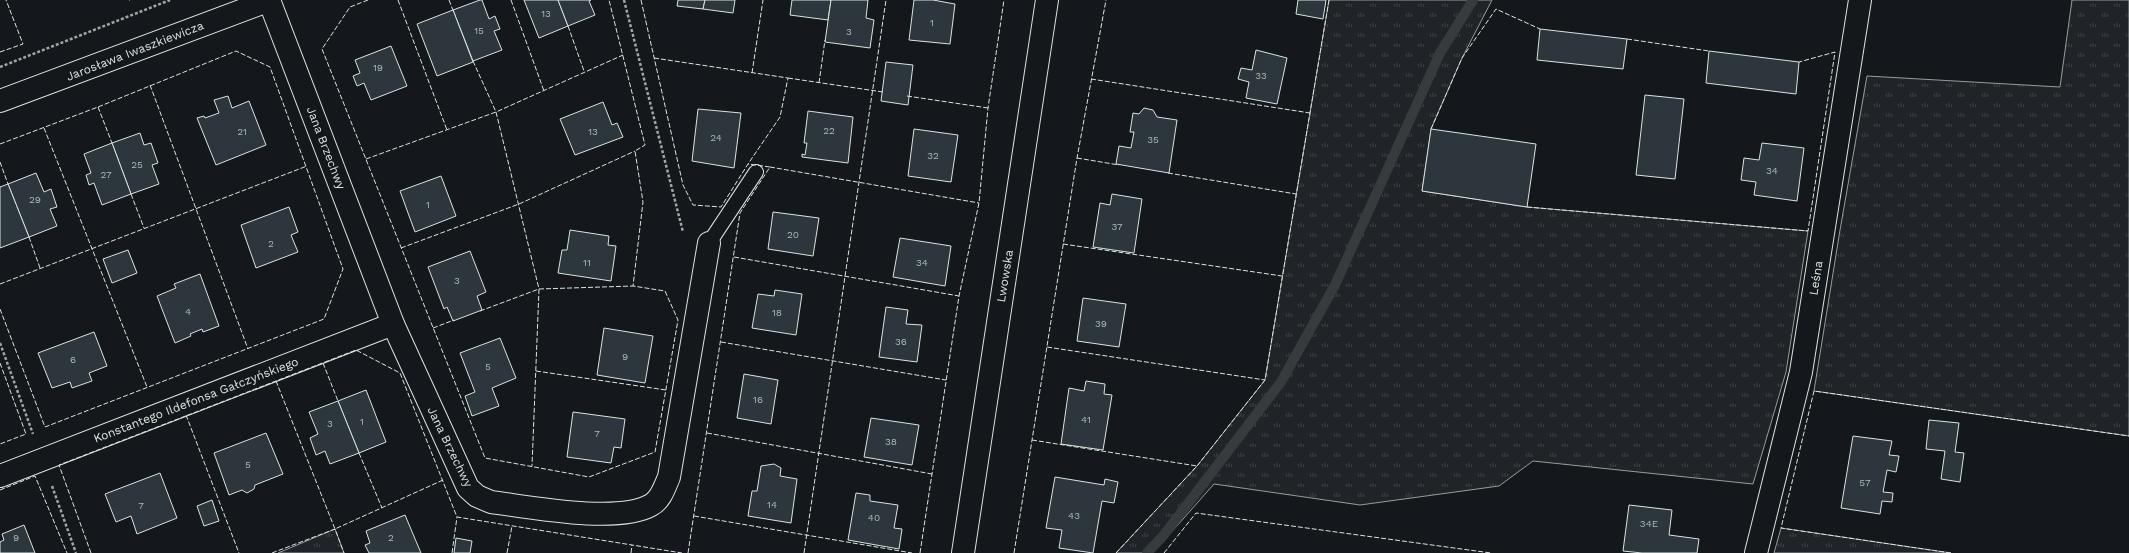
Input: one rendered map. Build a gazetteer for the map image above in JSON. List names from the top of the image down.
{
  "streets": {
    "street": [
      "Jarosława Iwaszkiewicza",
      "Jana Brzechwy",
      "Lwowska",
      "Leśna",
      "Konstantego Ildefonsa Gałczyńskiego"
    ]
  },
  "crossings": [
    ["Jarosława Iwaszkiewicza", "Jana Brzechwy"],
    ["Jana Brzechwy", "Konstantego Ildefonsa Gałczyńskiego"]
  ],
  "house_numbers": [
    "13",
    "1",
    "15",
    "3",
    "19",
    "33",
    "22",
    "21",
    "13",
    "24",
    "35",
    "32",
    "25",
    "34",
    "27",
    "29",
    "1",
    "37",
    "20",
    "2",
    "11",
    "34",
    "3",
    "4",
    "18",
    "39",
    "36",
    "9",
    "6",
    "5",
    "16",
    "41",
    "1",
    "3",
    "7",
    "38",
    "5",
    "57",
    "14",
    "7",
    "43",
    "40",
    "34E",
    "9",
    "2"
  ]
}
